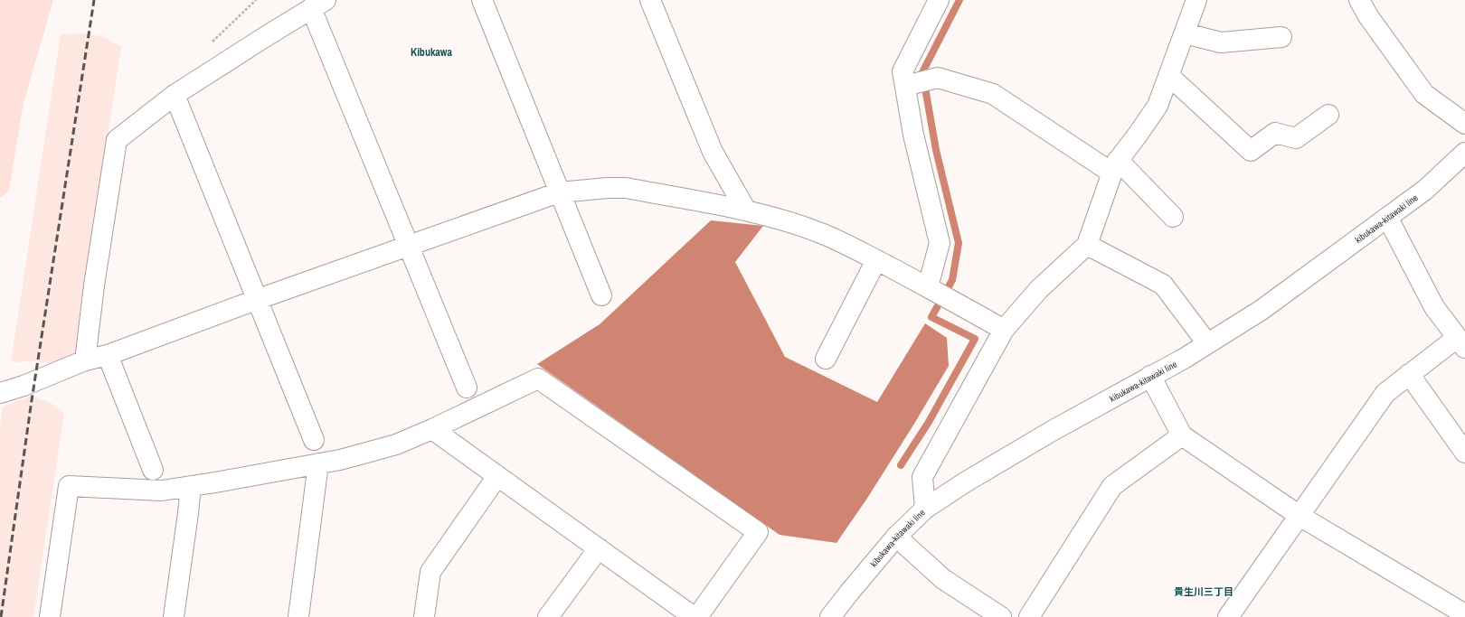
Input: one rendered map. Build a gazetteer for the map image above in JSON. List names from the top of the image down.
{
  "streets": {
    "street": ["kibukawa-kitawaki line"]
  },
  "districts": ["Kibukawa", "貴生川三丁目"]
}
